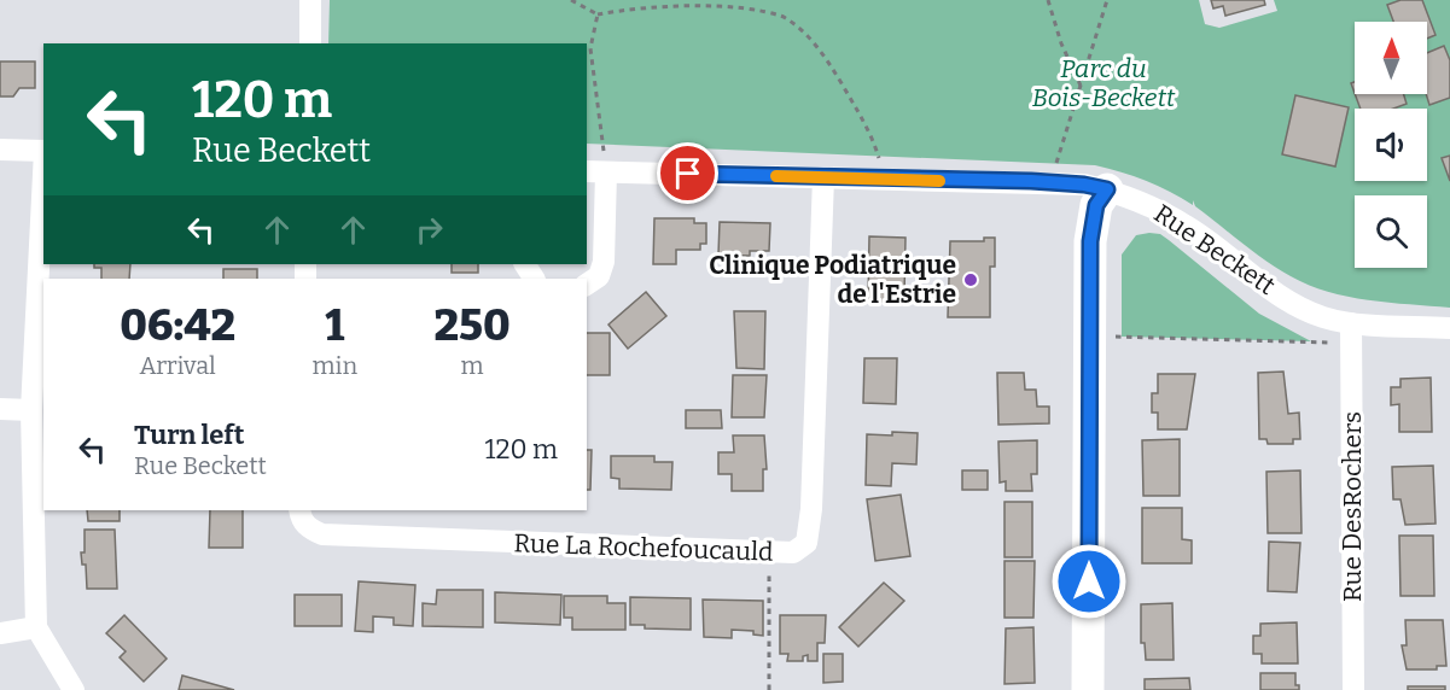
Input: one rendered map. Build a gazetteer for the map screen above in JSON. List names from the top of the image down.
{
  "streets": {
    "street": ["Rue Beckett", "Rue DesRochers", "Rue La Rochefoucauld"]
  },
  "crossings": [
    ["Rue Beckett", "Rue DesRochers"],
    ["Rue Beckett", "Rue La Rochefoucauld"]
  ],
  "parks": ["Parc du Bois-Beckett"],
  "places": ["Clinique Podiatrique de l'Estrie"],
  "north": "top",
  "page": {
    "turn": ["120 m", "Rue Beckett"],
    "eta": [
      "06:42",
      "Arrival",
      "1",
      "min",
      "250",
      "m"
    ],
    "list": [
      {
        "name": "Turn left",
        "note": "Rue Beckett",
        "value": "120 m"
      }
    ]
  }
}
